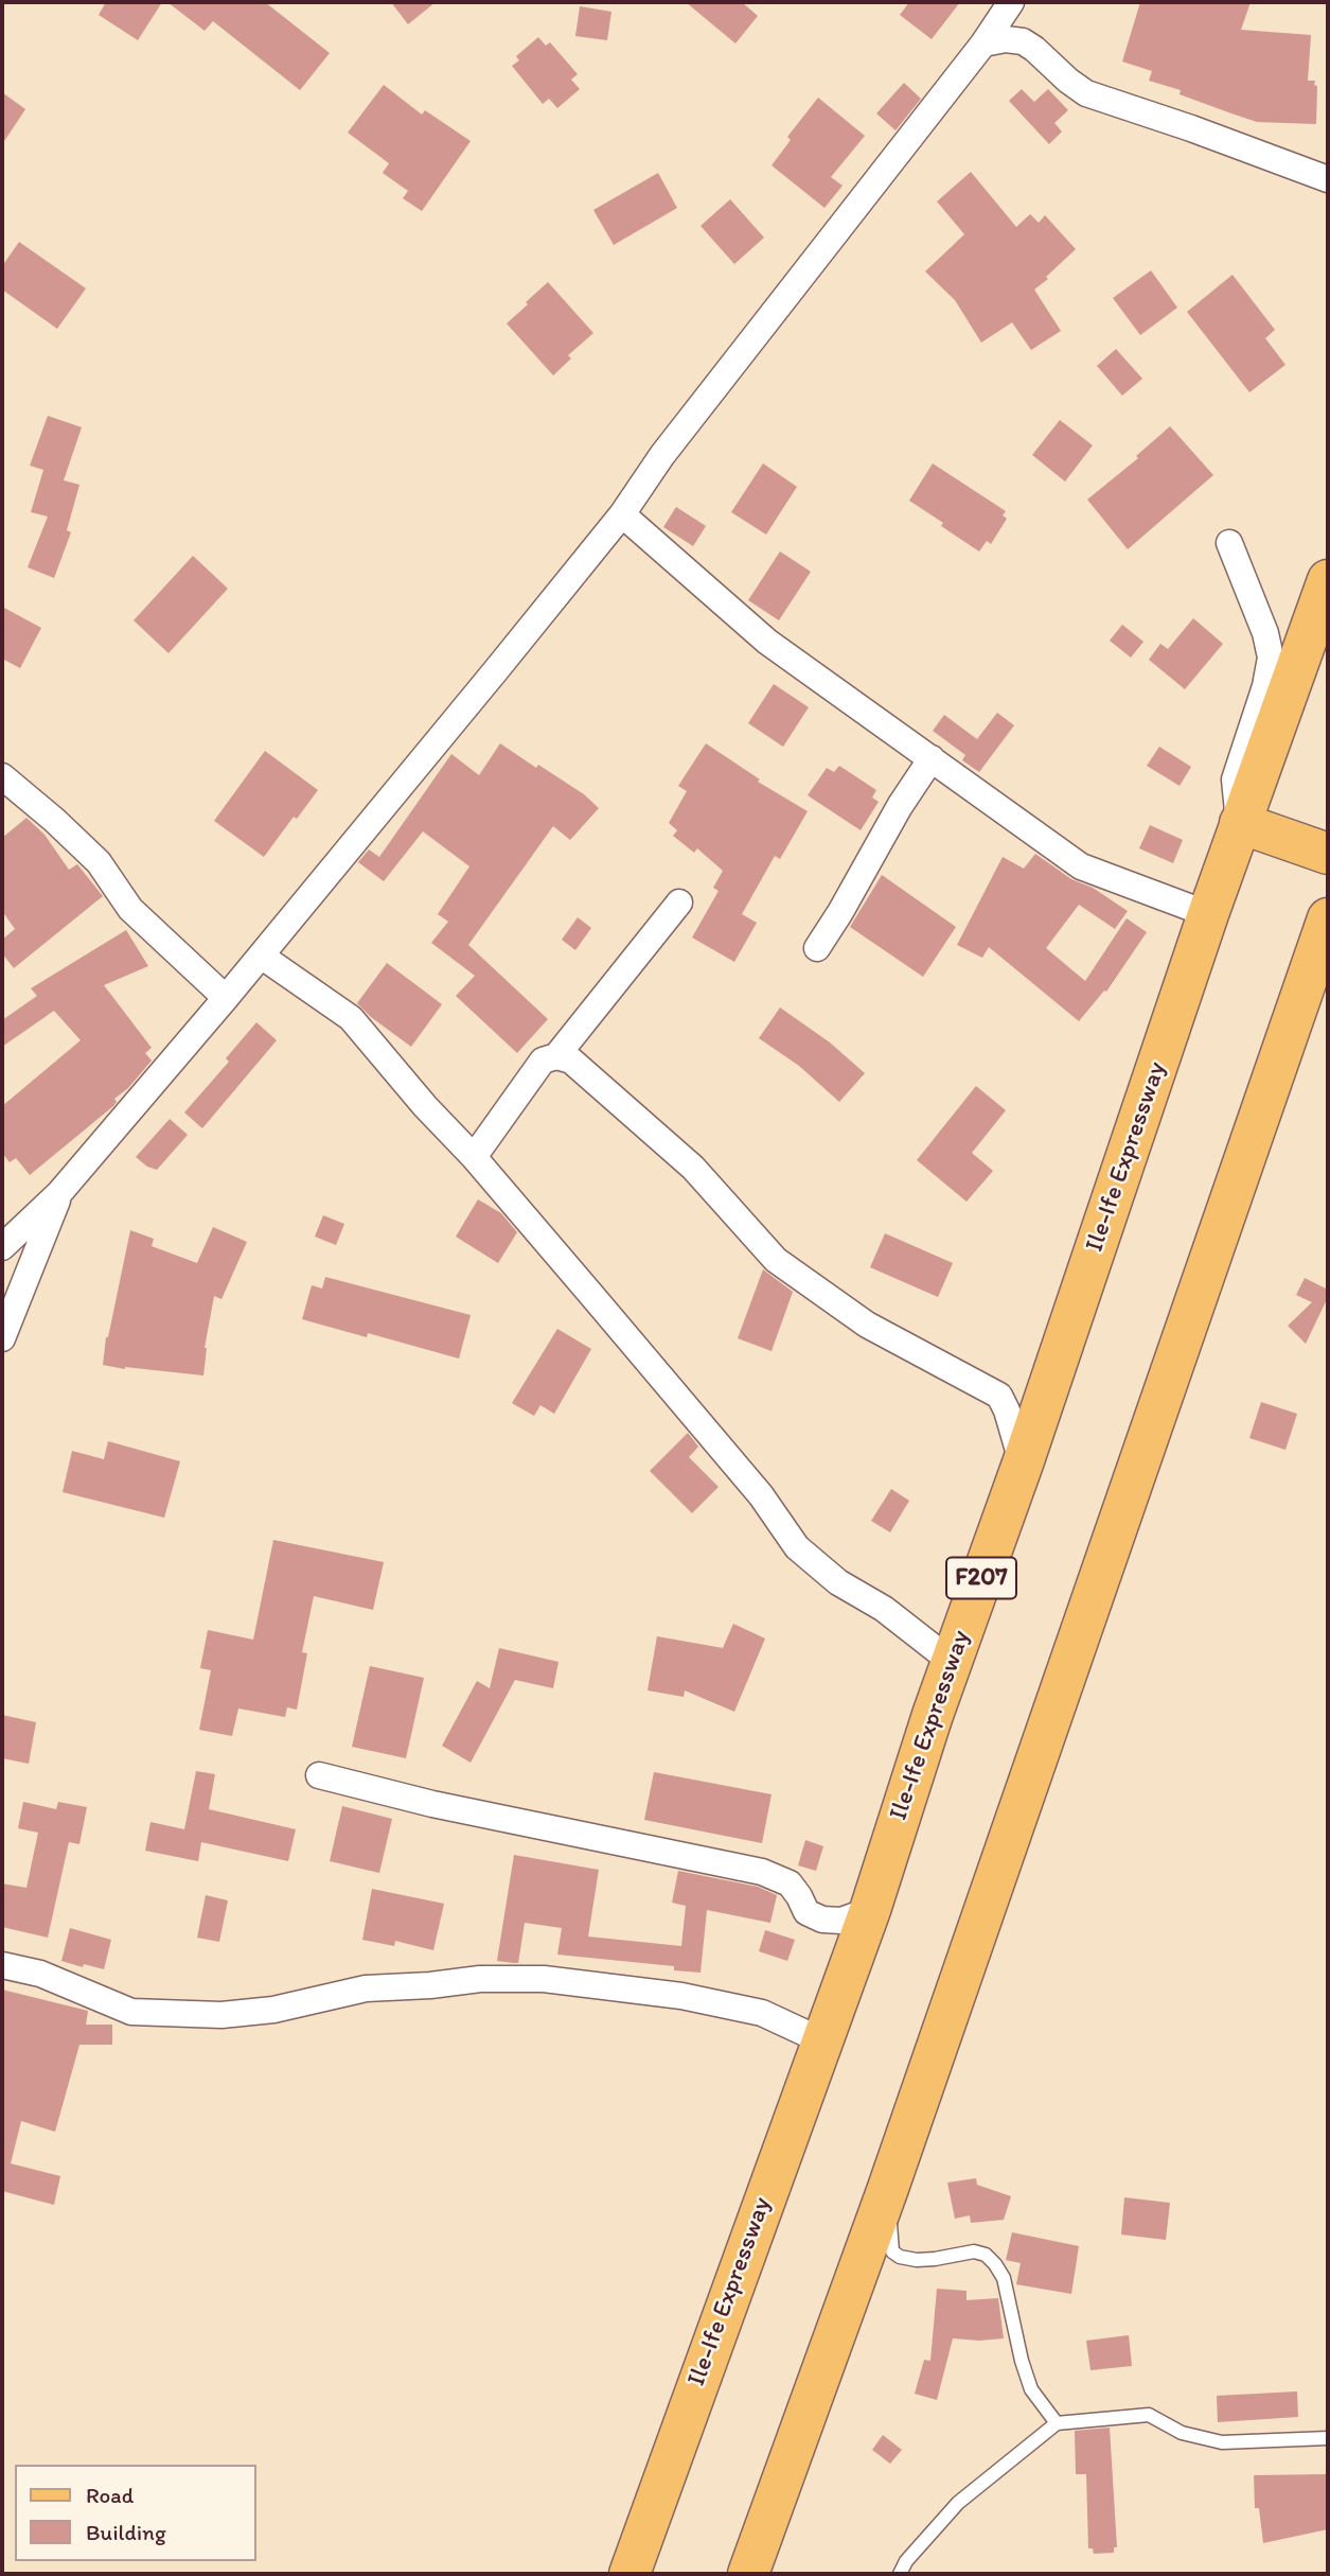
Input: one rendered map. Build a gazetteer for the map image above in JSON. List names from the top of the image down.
{
  "streets": {
    "main road": ["Ile-Ife Expressway", "F207"]
  },
  "legend": ["Road", "Building"]
}
